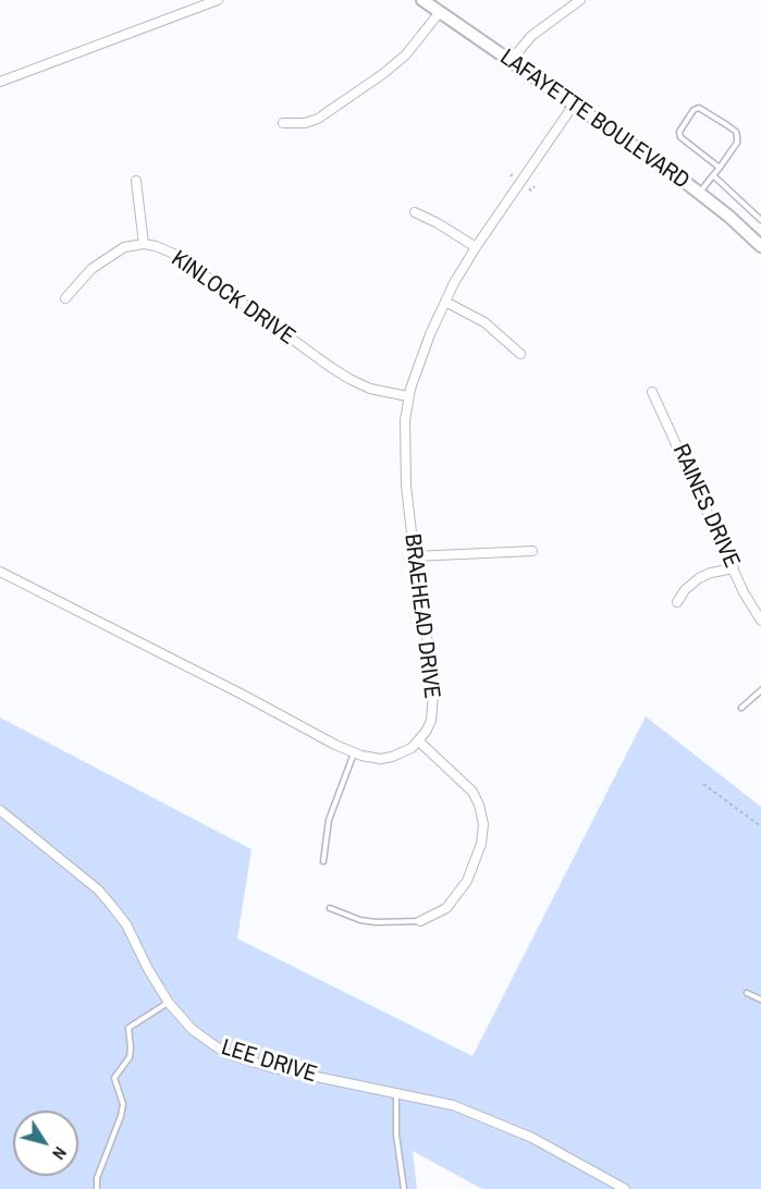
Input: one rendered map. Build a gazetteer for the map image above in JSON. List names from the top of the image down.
{
  "streets": {
    "main road": ["LAFAYETTE BOULEVARD"],
    "street": [
      "KINLOCK DRIVE",
      "RAINES DRIVE",
      "BRAEHEAD DRIVE",
      "LEE DRIVE"
    ]
  },
  "crossings": [
    ["LAFAYETTE BOULEVARD", "BRAEHEAD DRIVE"],
    ["KINLOCK DRIVE", "BRAEHEAD DRIVE"]
  ],
  "north": "bottom right"
}
